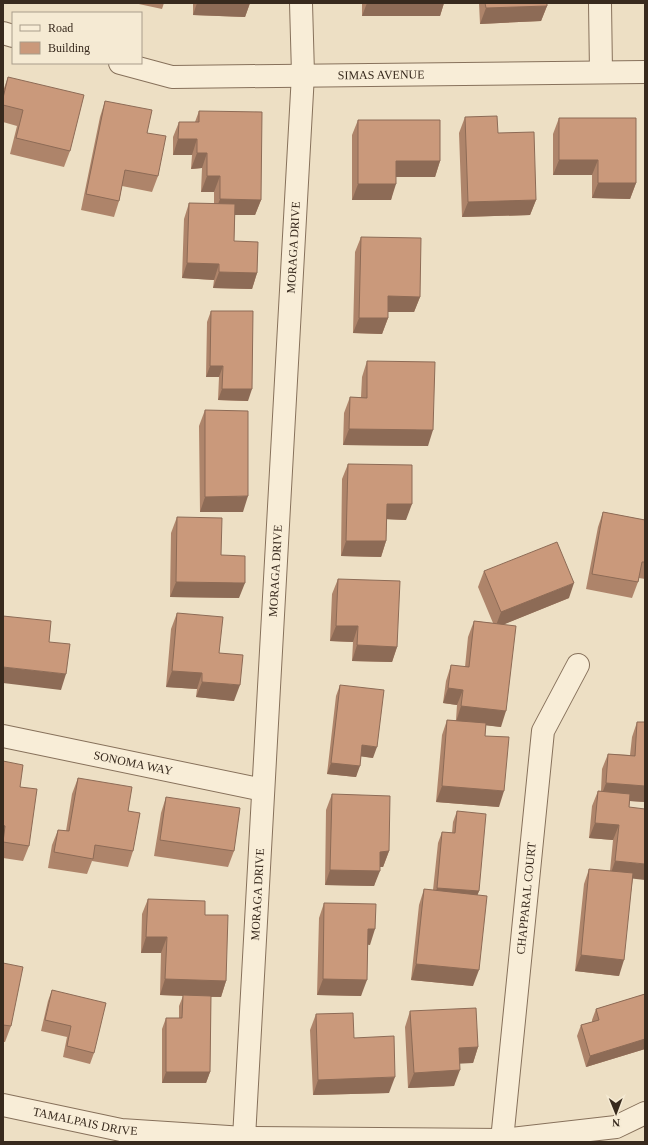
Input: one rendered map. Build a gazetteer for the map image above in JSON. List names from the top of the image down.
{
  "streets": {
    "street": [
      "SIMAS AVENUE",
      "MORAGA DRIVE",
      "SONOMA WAY",
      "CHAPPARAL COURT",
      "TAMALPAIS DRIVE"
    ]
  },
  "crossings": [
    ["SIMAS AVENUE", "MORAGA DRIVE"],
    ["MORAGA DRIVE", "SONOMA WAY"],
    ["MORAGA DRIVE", "TAMALPAIS DRIVE"],
    ["CHAPPARAL COURT", "TAMALPAIS DRIVE"]
  ],
  "legend": ["Road", "Building"],
  "north": "bottom"
}
